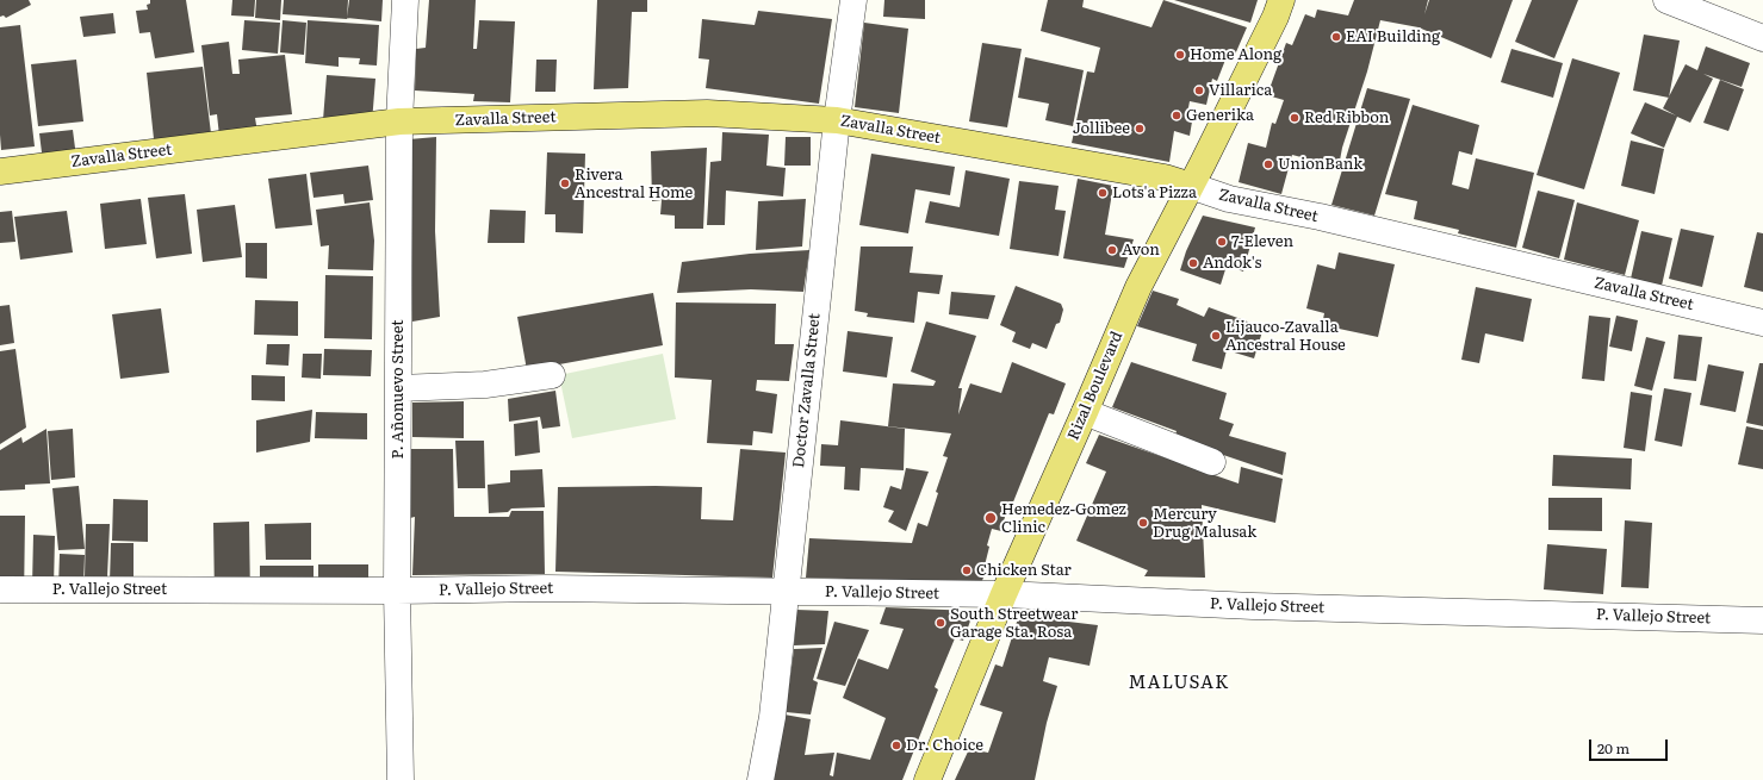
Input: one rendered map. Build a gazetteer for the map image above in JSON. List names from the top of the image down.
{
  "streets": {
    "main road": ["Zavalla Street", "Rizal Boulevard"],
    "street": ["P. Añonuevo Street", "Doctor Zavalla Street", "P. Vallejo Street"]
  },
  "crossings": [
    ["Zavalla Street", "Rizal Boulevard"],
    ["Zavalla Street", "P. Añonuevo Street"],
    ["Zavalla Street", "Doctor Zavalla Street"],
    ["Rizal Boulevard", "P. Vallejo Street"],
    ["P. Añonuevo Street", "P. Vallejo Street"],
    ["Doctor Zavalla Street", "P. Vallejo Street"]
  ],
  "districts": ["MALUSAK"],
  "places": [
    "EAI Building",
    "Home Along",
    "Villarica",
    "Generika",
    "Red Ribbon",
    "Jollibee",
    "UnionBank",
    "Rivera Ancestral Home",
    "Lots'a Pizza",
    "7-Eleven",
    "Avon",
    "Andok's",
    "Lijauco-Zavalla Ancestral House",
    "Hemedez-Gomez Clinic",
    "Mercury Drug Malusak",
    "Chicken Star",
    "South Streetwear Garage Sta. Rosa",
    "Dr. Choice"
  ],
  "scale_bar": "20 m"
}
